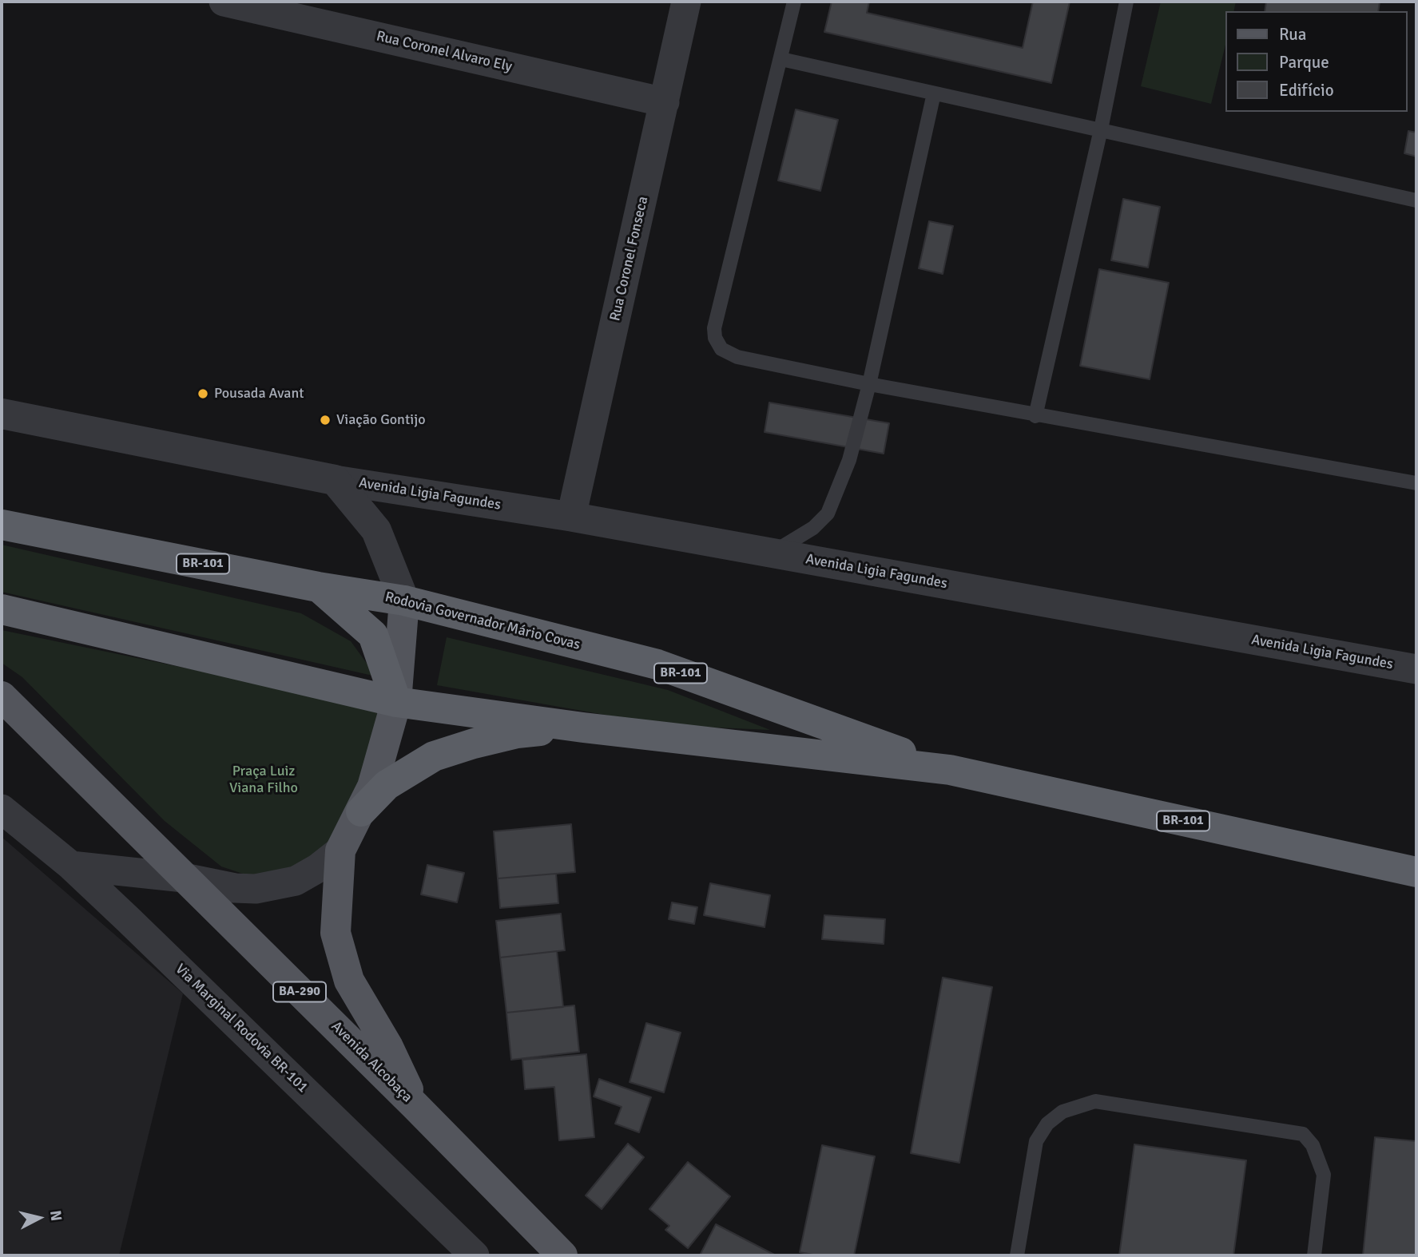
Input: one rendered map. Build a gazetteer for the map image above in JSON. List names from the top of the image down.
{
  "streets": {
    "highway": ["BR-101", "Rodovia Governador Mário Covas"],
    "main road": ["BA-290", "Avenida Alcobaça"],
    "street": [
      "Rua Coronel Alvaro Ely",
      "Rua Coronel Fonseca",
      "Avenida Ligia Fagundes",
      "Via Marginal Rodovia BR-101"
    ]
  },
  "crossings": [
    ["Rua Coronel Alvaro Ely", "Rua Coronel Fonseca"],
    ["Rua Coronel Fonseca", "Avenida Ligia Fagundes"]
  ],
  "parks": ["Praça Luiz Viana Filho"],
  "places": ["Pousada Avant", "Viação Gontijo"],
  "legend": ["Rua", "Parque", "Edifício"],
  "north": "right"
}
